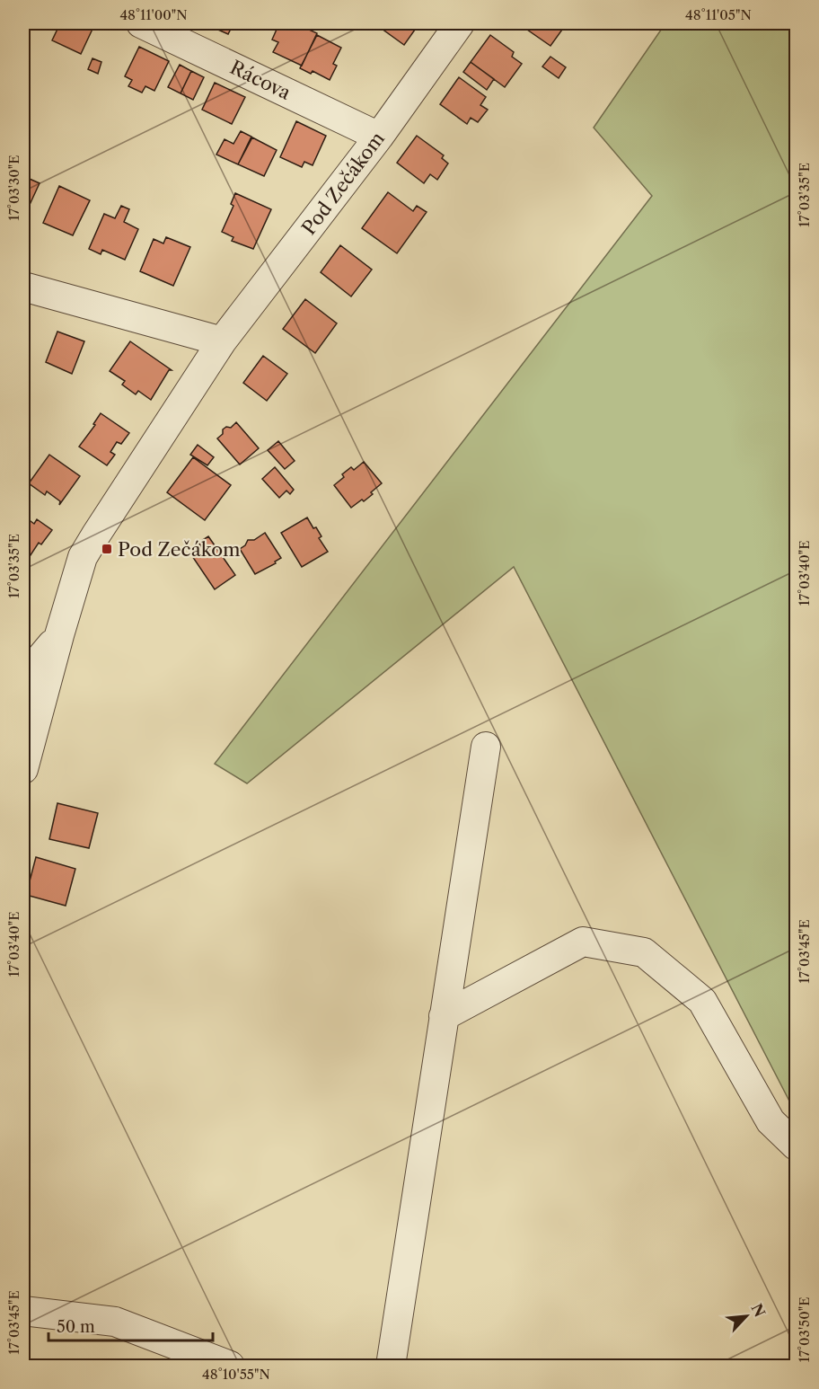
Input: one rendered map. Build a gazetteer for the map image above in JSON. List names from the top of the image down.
{
  "streets": {
    "street": ["Rácova", "Pod Zečákom"]
  },
  "crossings": [
    ["Rácova", "Pod Zečákom"]
  ],
  "places": {
    "transit": ["Pod Zečákom"]
  },
  "scale_bar": "50 m",
  "north": "top right",
  "coordinates": [
    "48°11'00\"N",
    "48°11'05\"N",
    "17°03'30\"E",
    "17°03'35\"E",
    "17°03'40\"E",
    "17°03'45\"E",
    "17°03'50\"E",
    "48°10'55\"N"
  ]
}
